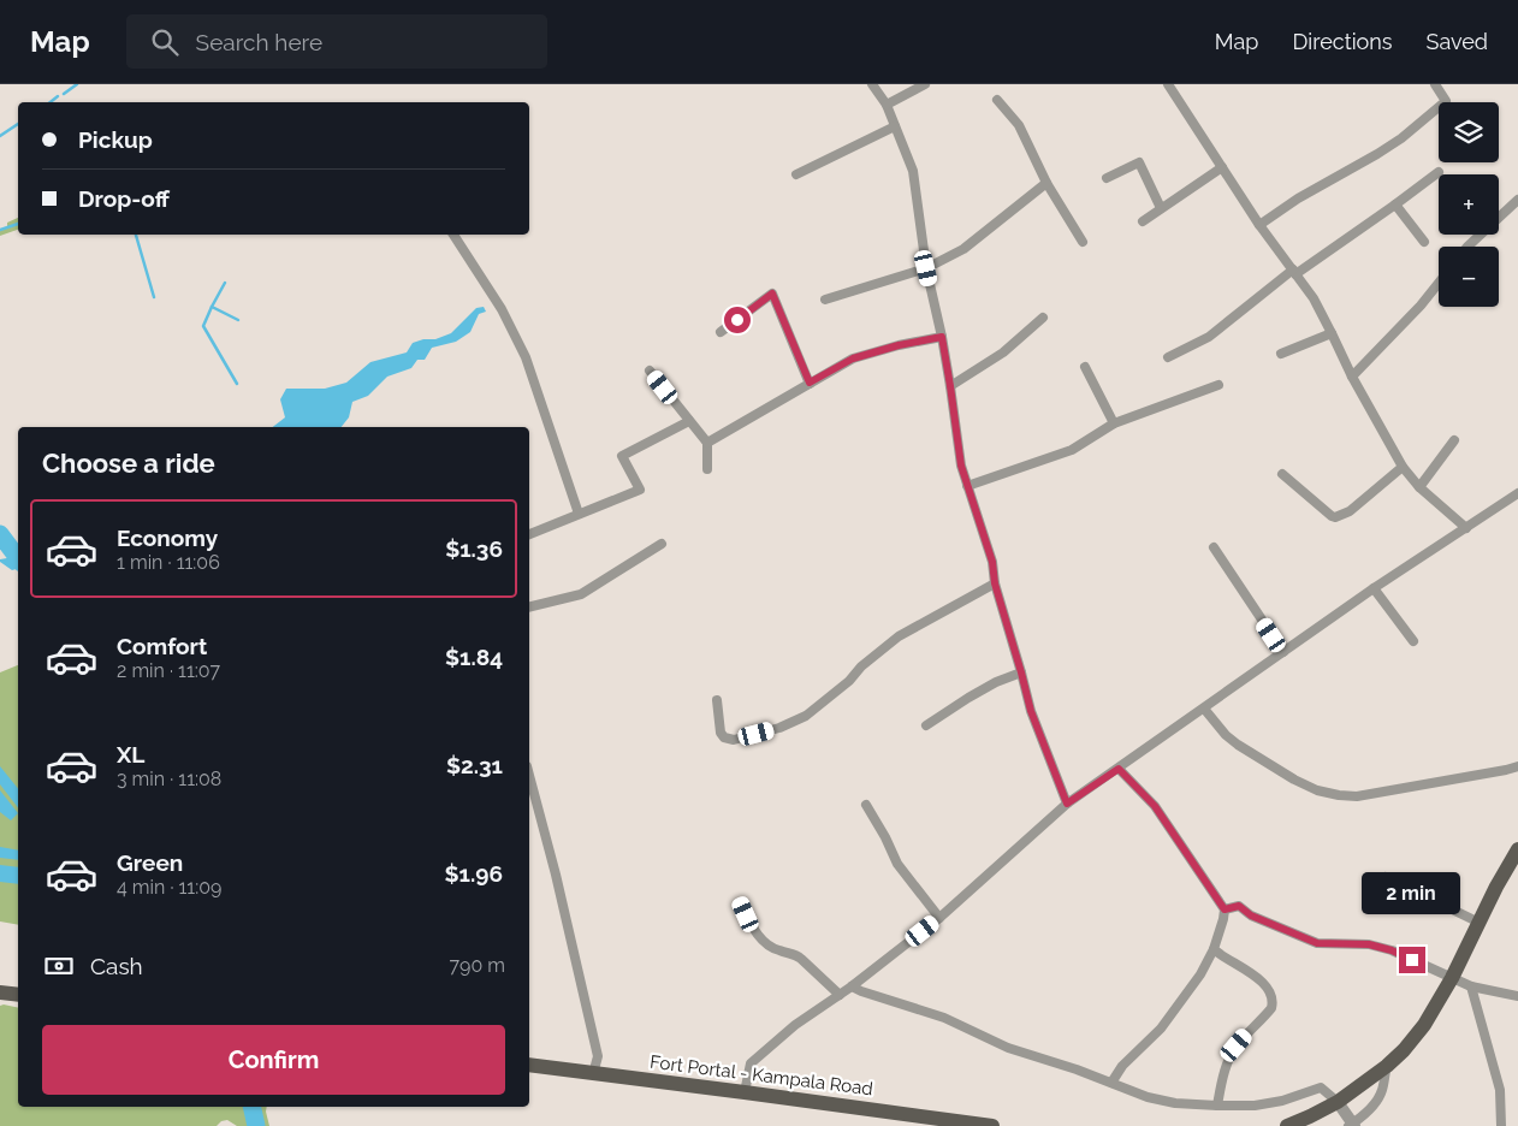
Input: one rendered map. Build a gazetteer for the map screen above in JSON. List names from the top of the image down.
{
  "streets": {
    "main road": ["Fort Portal - Kampala Road"]
  },
  "page": {
    "header": "Map",
    "search": "Search here",
    "nav": ["Map", "Directions", "Saved"],
    "map_buttons": ["+", "−"],
    "banner": ["Pickup", "Drop-off"],
    "heading": "Choose a ride",
    "list": [
      {
        "name": "Economy",
        "note": "1 min · 11:06",
        "value": "$1.36"
      },
      {
        "name": "Comfort",
        "note": "2 min · 11:07",
        "value": "$1.84"
      },
      {
        "name": "XL",
        "note": "3 min · 11:08",
        "value": "$2.31"
      },
      {
        "name": "Green",
        "note": "4 min · 11:09",
        "value": "$1.96"
      }
    ],
    "bubble": "2 min",
    "pay": ["Cash", "790 m"],
    "buttons": "Confirm"
  }
}
